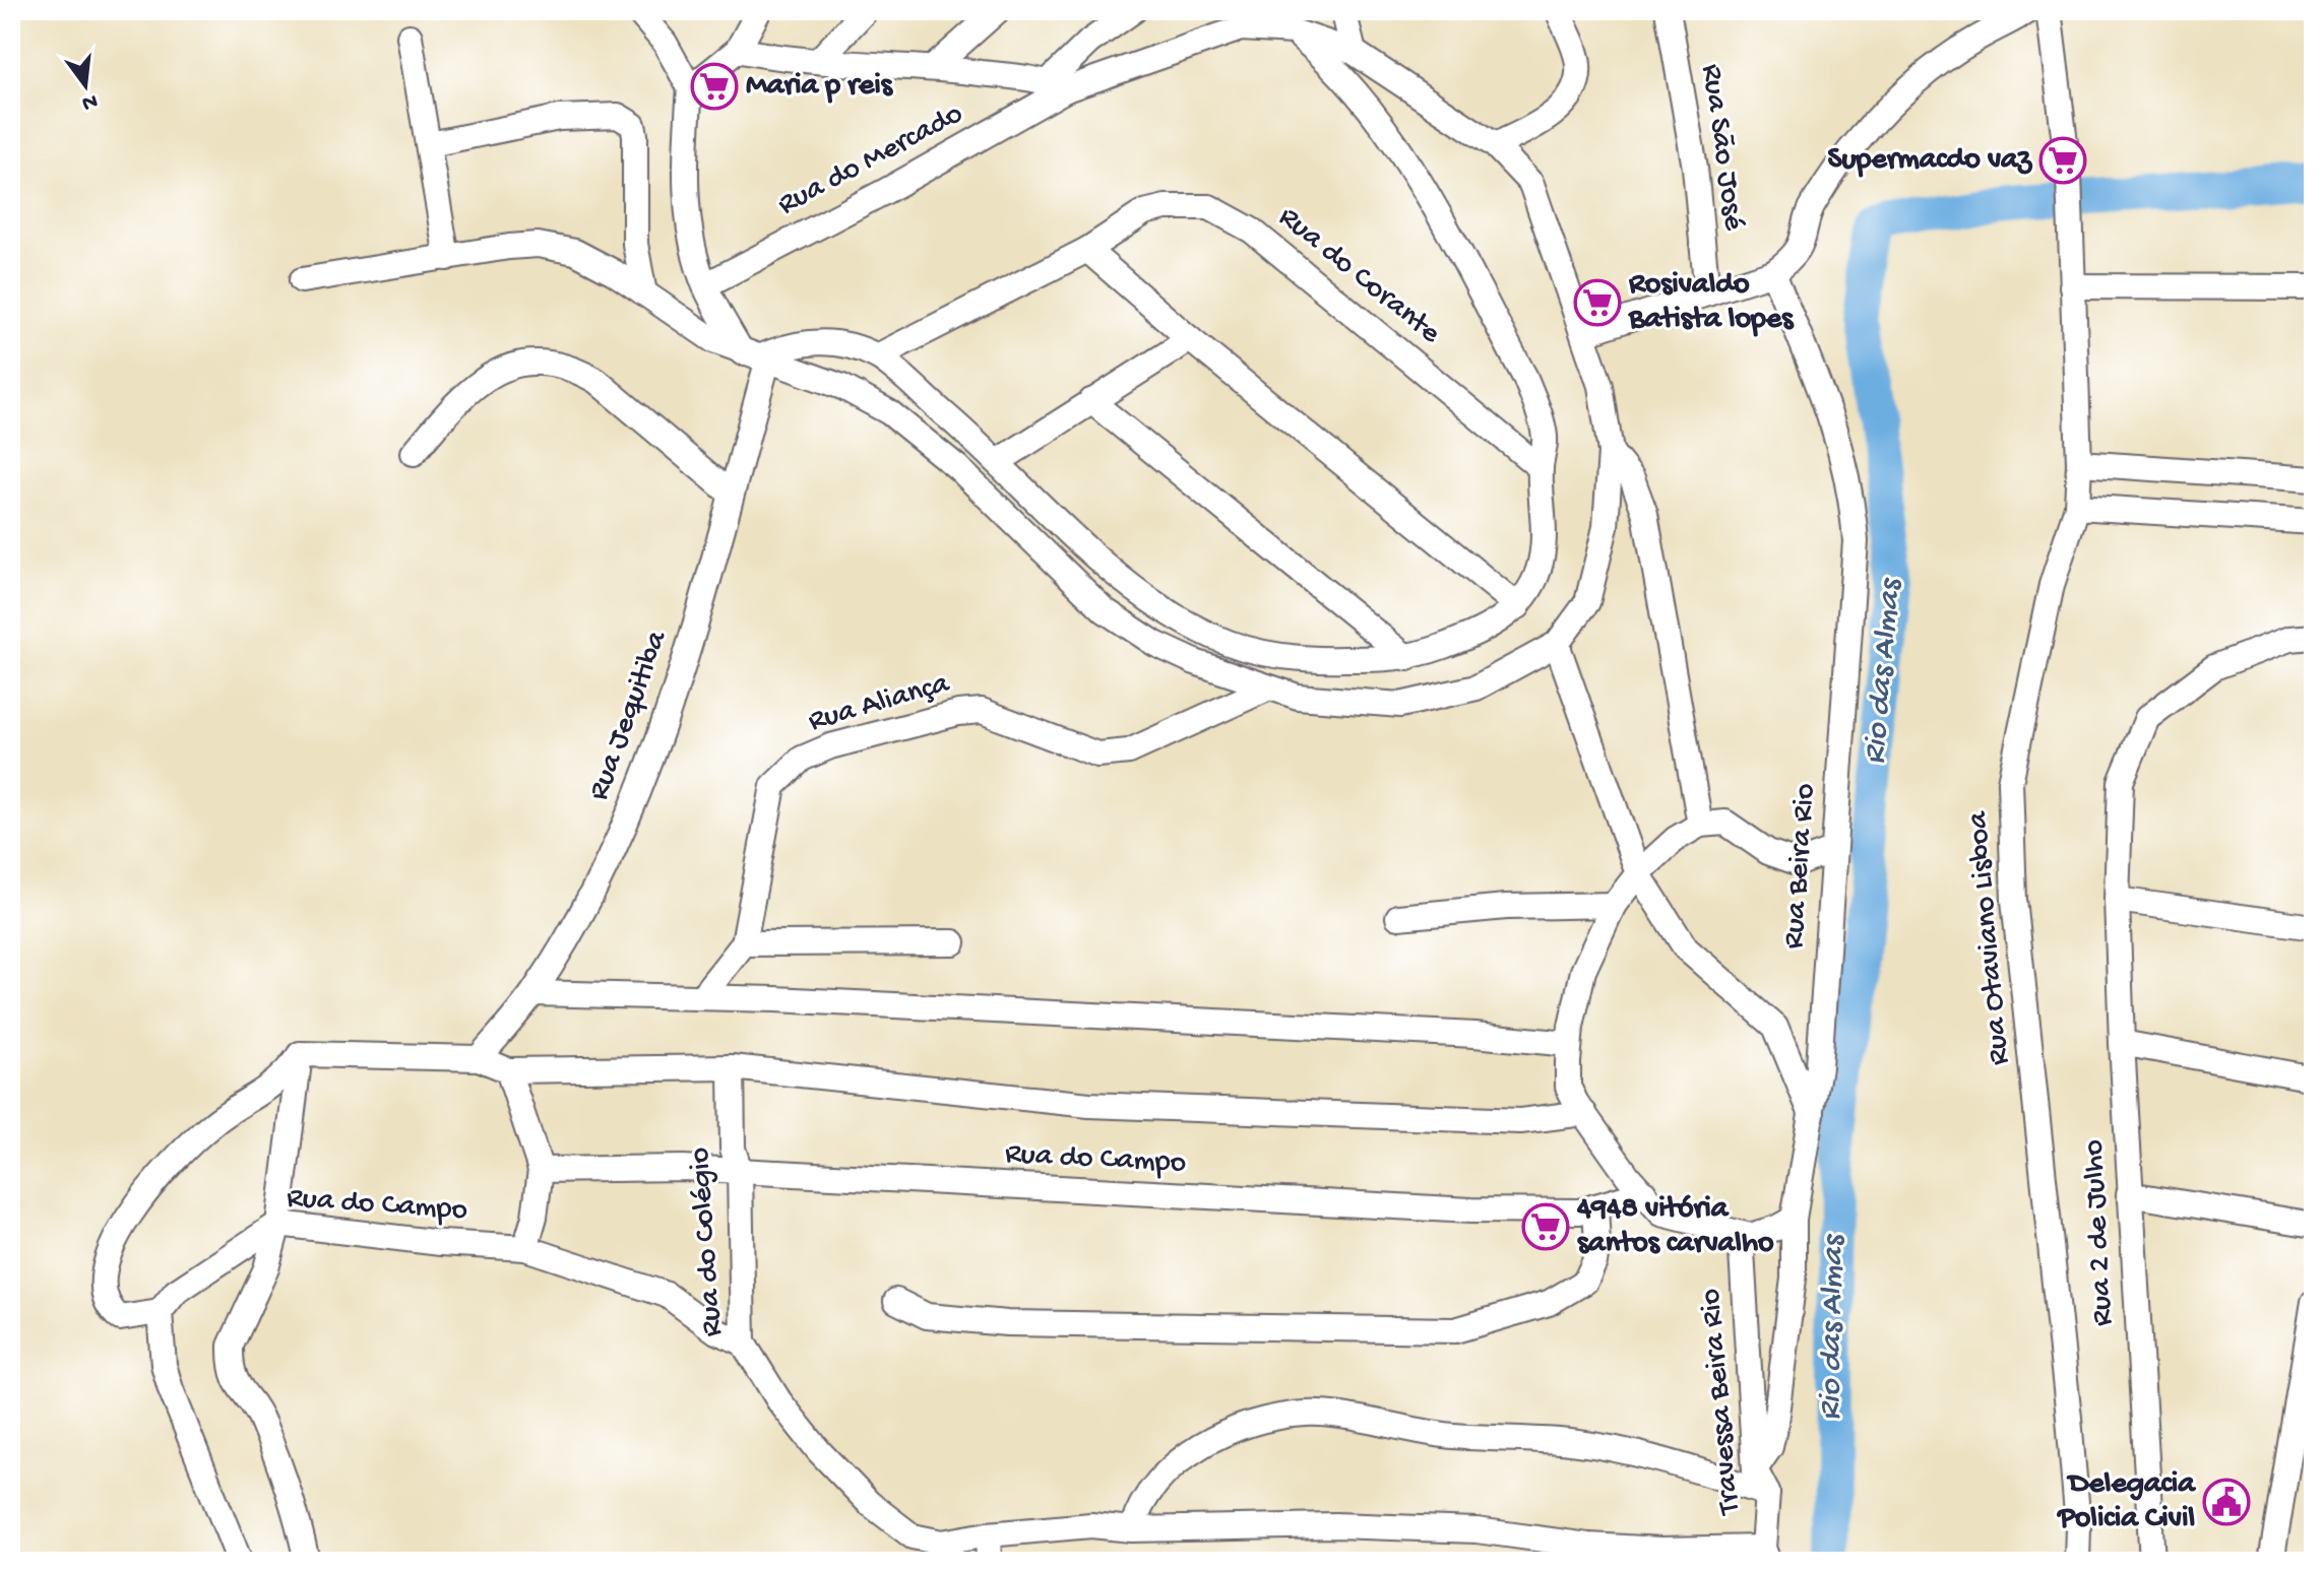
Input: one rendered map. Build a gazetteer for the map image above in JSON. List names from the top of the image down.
{
  "streets": {
    "street": [
      "Rua São José",
      "Rua do Mercado",
      "Rua do Corante",
      "Rua Aliança",
      "Rua Jequitiba",
      "Rua Beira Rio",
      "Rua Otaviano Lisboa",
      "Rua do Campo",
      "Rua 2 de Julho",
      "Rua do Colégio",
      "Travessa Beira Rio"
    ]
  },
  "crossings": [
    ["Rua Beira Rio", "Travessa Beira Rio"],
    ["Rua do Campo", "Rua do Colégio"],
    ["Rua do Colégio", "Travessa Beira Rio"]
  ],
  "water": ["Rio das Almas"],
  "places": {
    "supermarket": [
      "Maria p reis",
      "Supermacdo vaz",
      "Rosivaldo Batista lopes",
      "4948 vitória santos carvalho"
    ],
    "public building": ["Delegacia Policia Civil"]
  },
  "north": "bottom"
}
